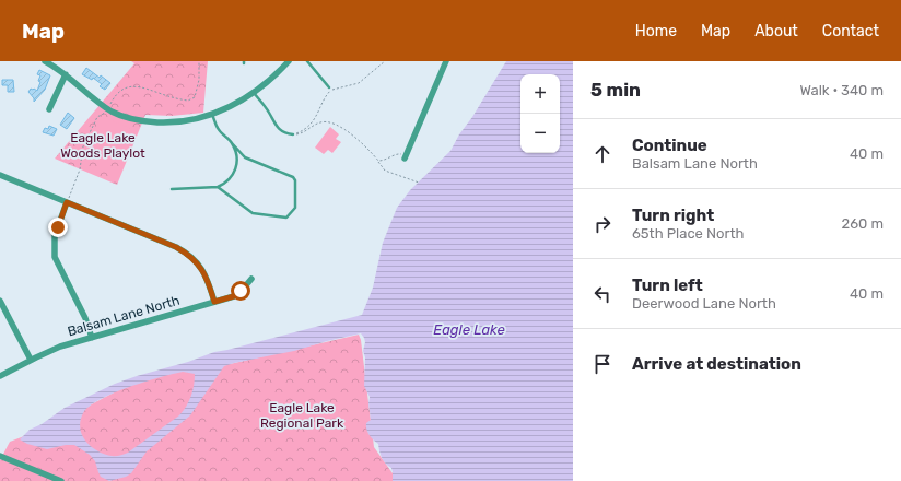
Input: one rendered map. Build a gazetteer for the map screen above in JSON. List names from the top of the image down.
{
  "streets": {
    "street": ["Balsam Lane North"]
  },
  "water": ["Eagle Lake"],
  "parks": ["Eagle Lake Woods Playlot", "Eagle Lake Regional Park"],
  "page": {
    "header": "Map",
    "nav": [
      "Home",
      "Map",
      "About",
      "Contact"
    ],
    "heading": ["5 min", "Walk · 340 m"],
    "map_buttons": ["+", "−"],
    "list": [
      ["Continue", "Balsam Lane North", "40 m"],
      ["Turn right", "65th Place North", "260 m"],
      ["Turn left", "Deerwood Lane North", "40 m"],
      "Arrive at destination"
    ]
  }
}
